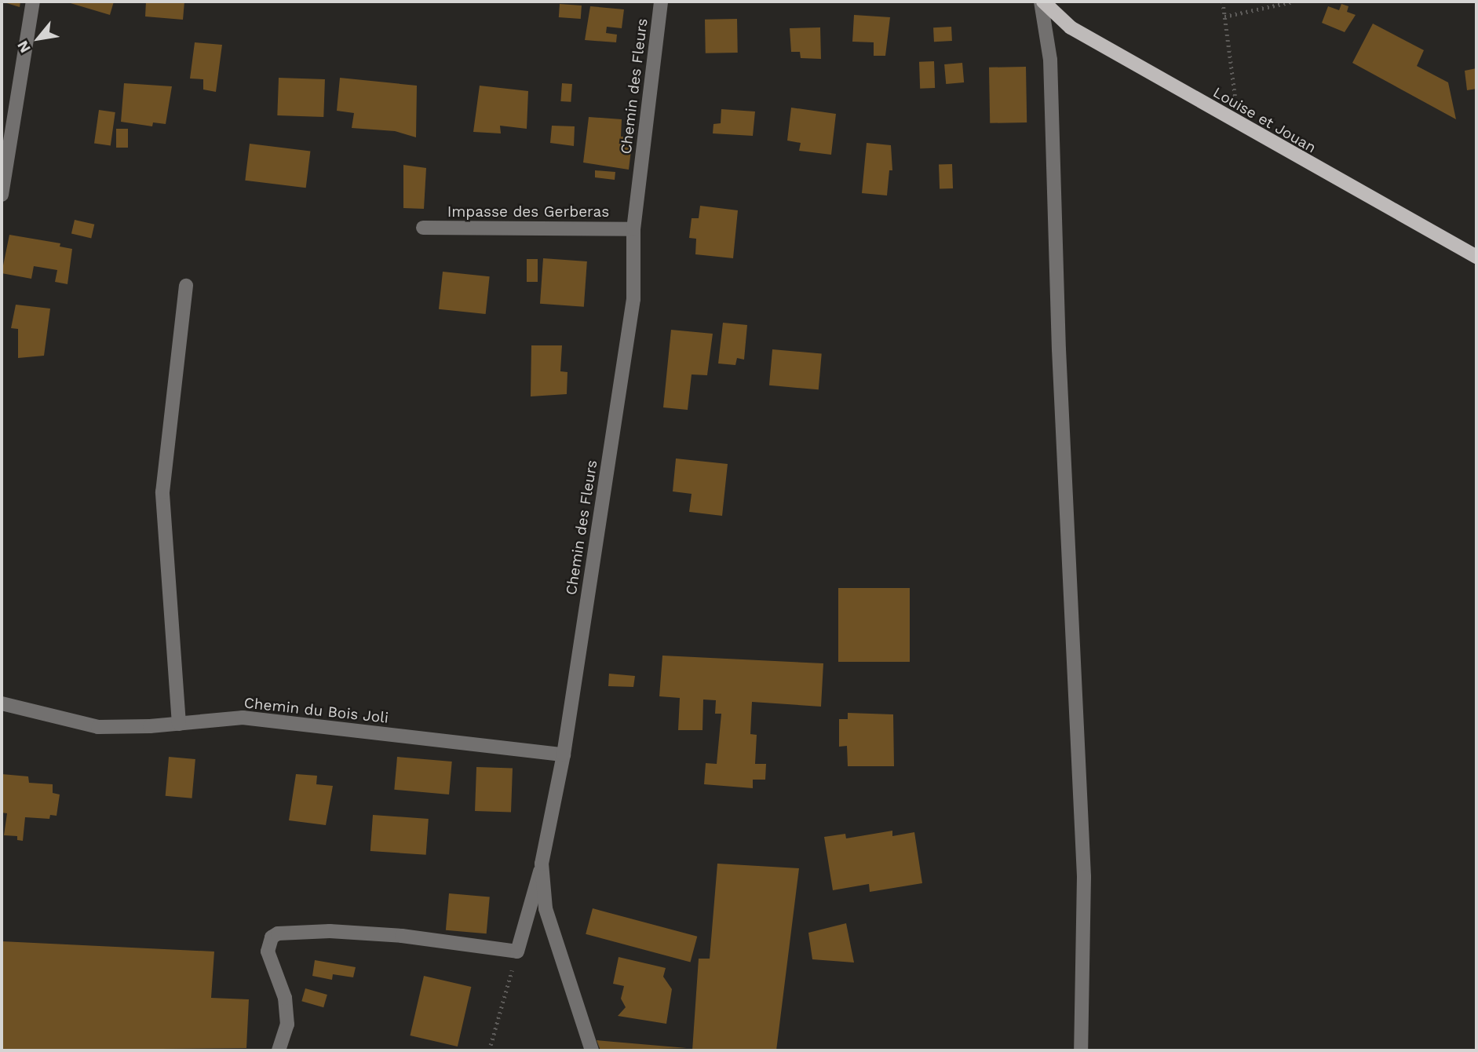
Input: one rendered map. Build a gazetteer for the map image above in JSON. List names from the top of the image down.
{
  "streets": {
    "main road": ["Louise et Jouan"],
    "street": ["Chemin des Fleurs", "Impasse des Gerberas", "Chemin du Bois Joli"]
  },
  "crossings": [
    ["Chemin des Fleurs", "Impasse des Gerberas"],
    ["Chemin des Fleurs", "Chemin du Bois Joli"]
  ],
  "north": "bottom left"
}
